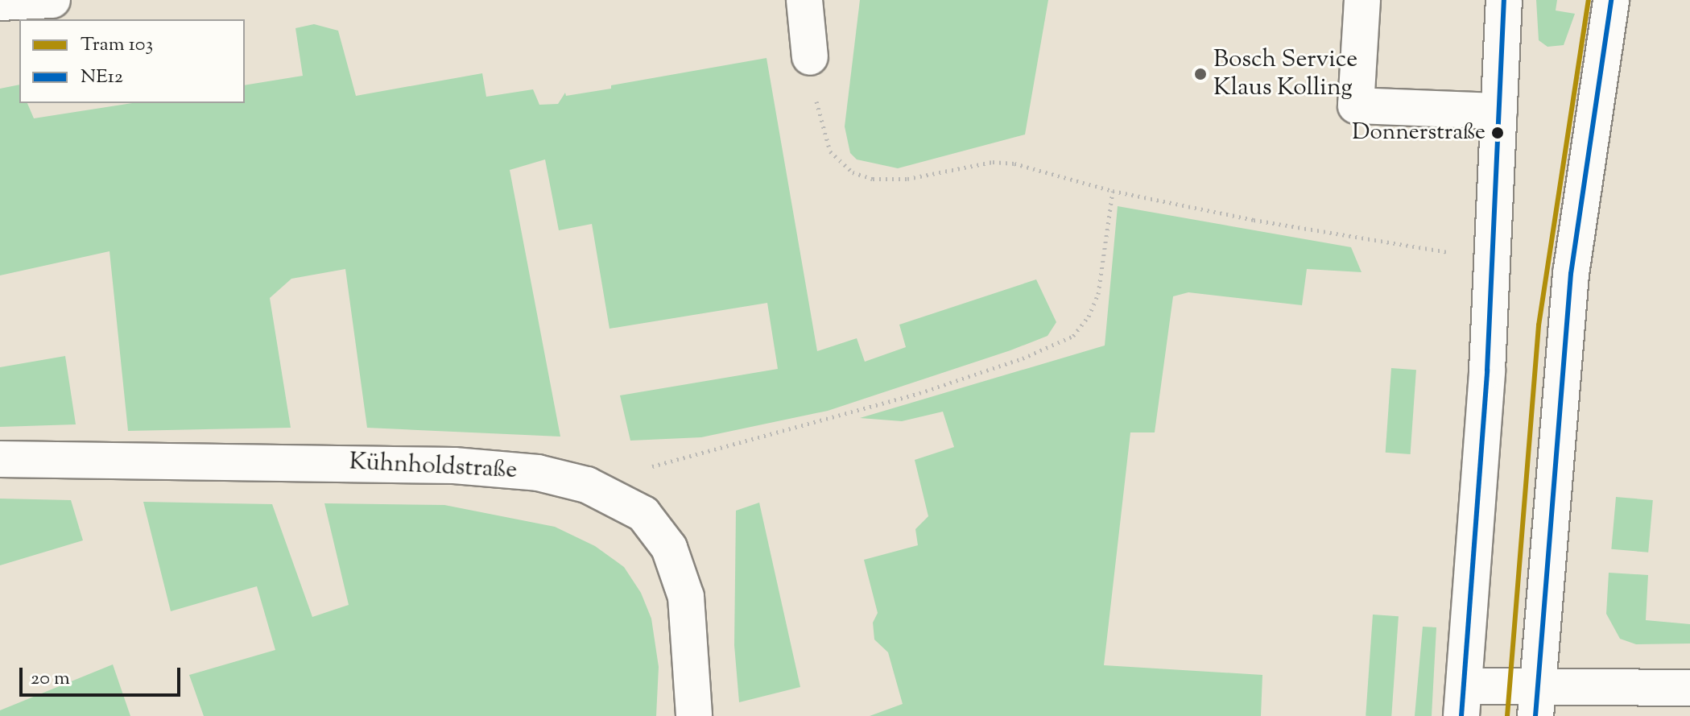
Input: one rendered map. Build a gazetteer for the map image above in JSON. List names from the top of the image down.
{
  "streets": {
    "main road": ["Kühnholdstraße"]
  },
  "places": ["Bosch Service Klaus Kolling", "Donnerstraße"],
  "lines": ["tram line 103", "transit line NE12"],
  "legend": ["Tram 103", "NE12"],
  "scale_bar": "20 m"
}
